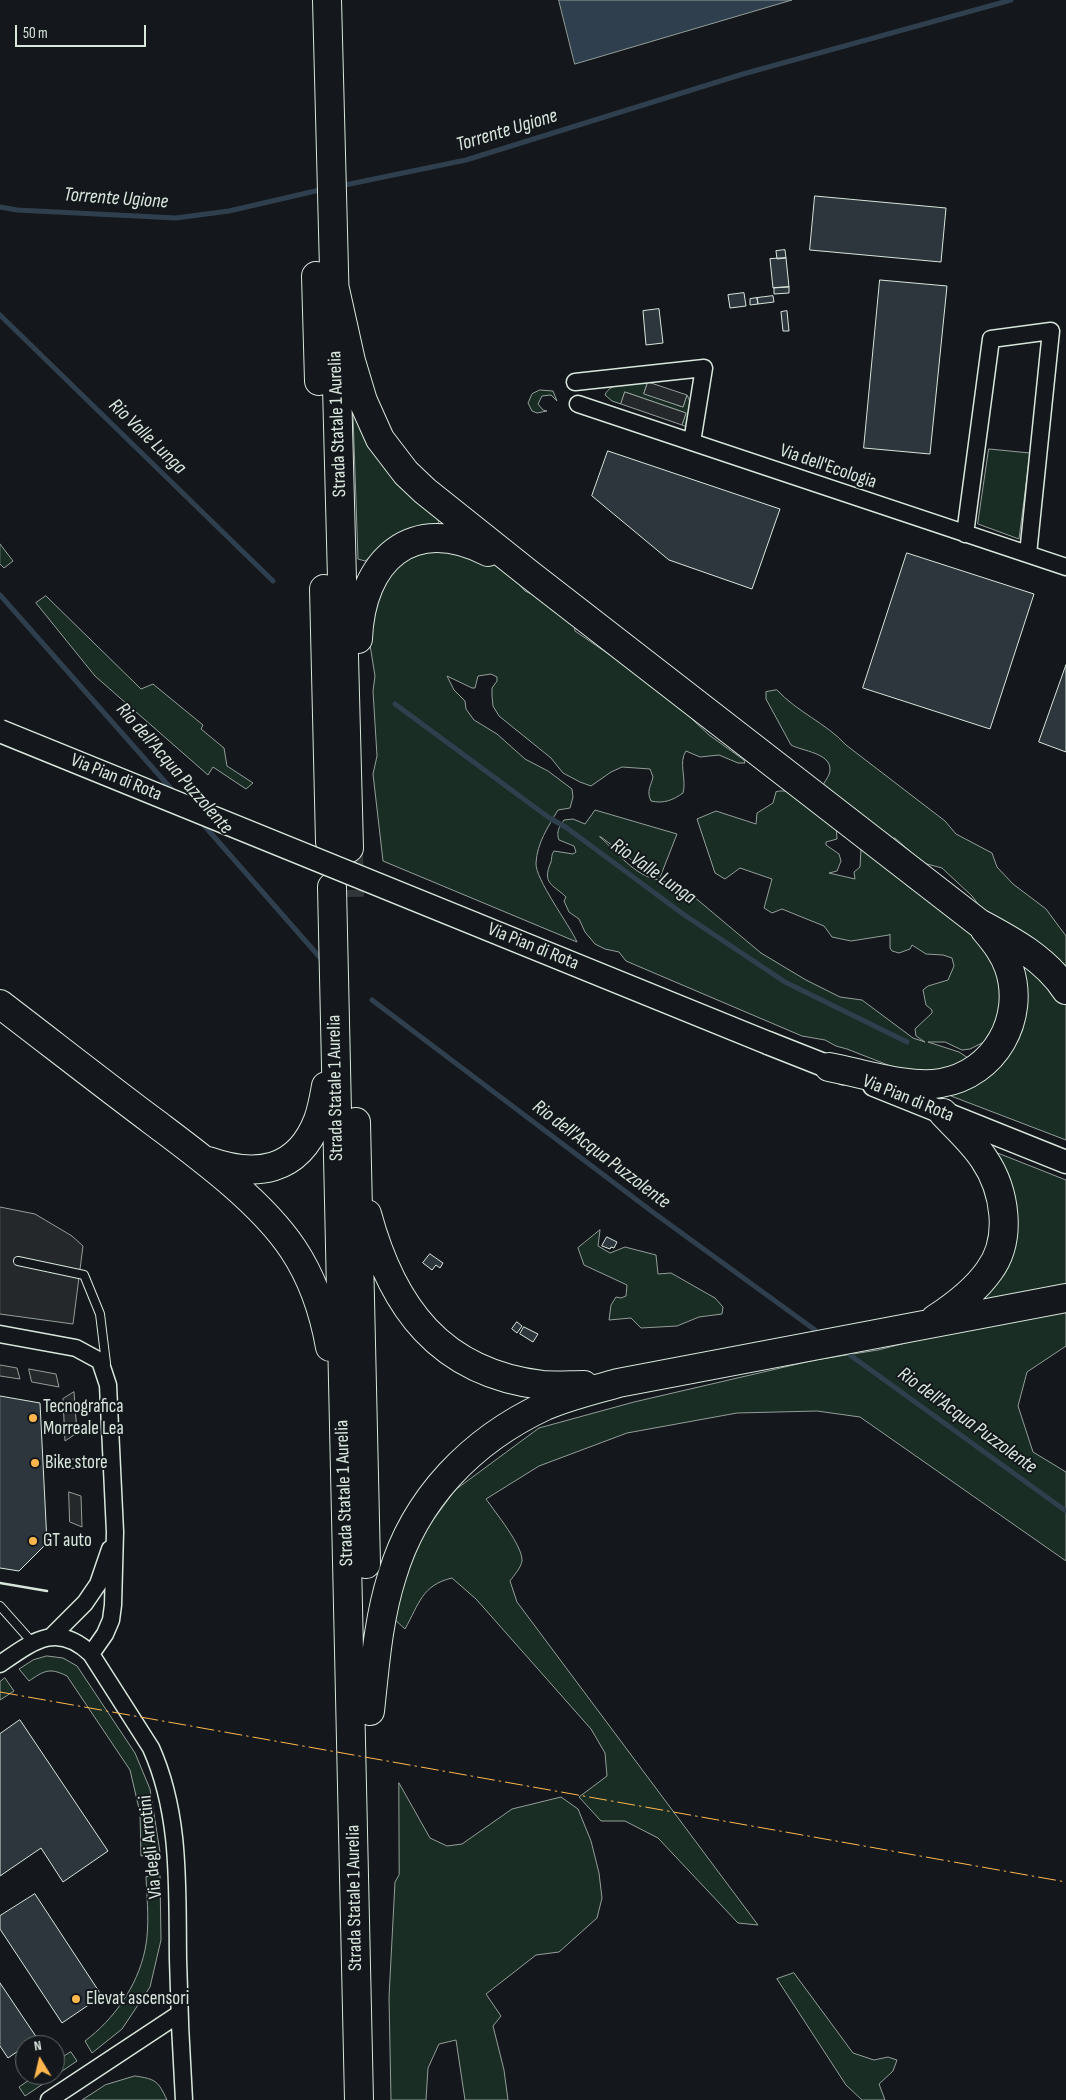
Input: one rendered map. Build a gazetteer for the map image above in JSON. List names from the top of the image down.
{
  "streets": {
    "highway": ["Strada Statale 1 Aurelia"],
    "main road": ["Via Pian di Rota"],
    "street": ["Via dell'Ecologia", "Via degli Arrotini"]
  },
  "water": ["Torrente Ugione", "Rio Valle Lunga", "Rio dell'Acqua Puzzolente"],
  "places": [
    "Tecnografica Morreale Lea",
    "Bike store",
    "GT auto",
    "Elevat ascensori"
  ],
  "scale_bar": "50 m",
  "north": "top"
}
